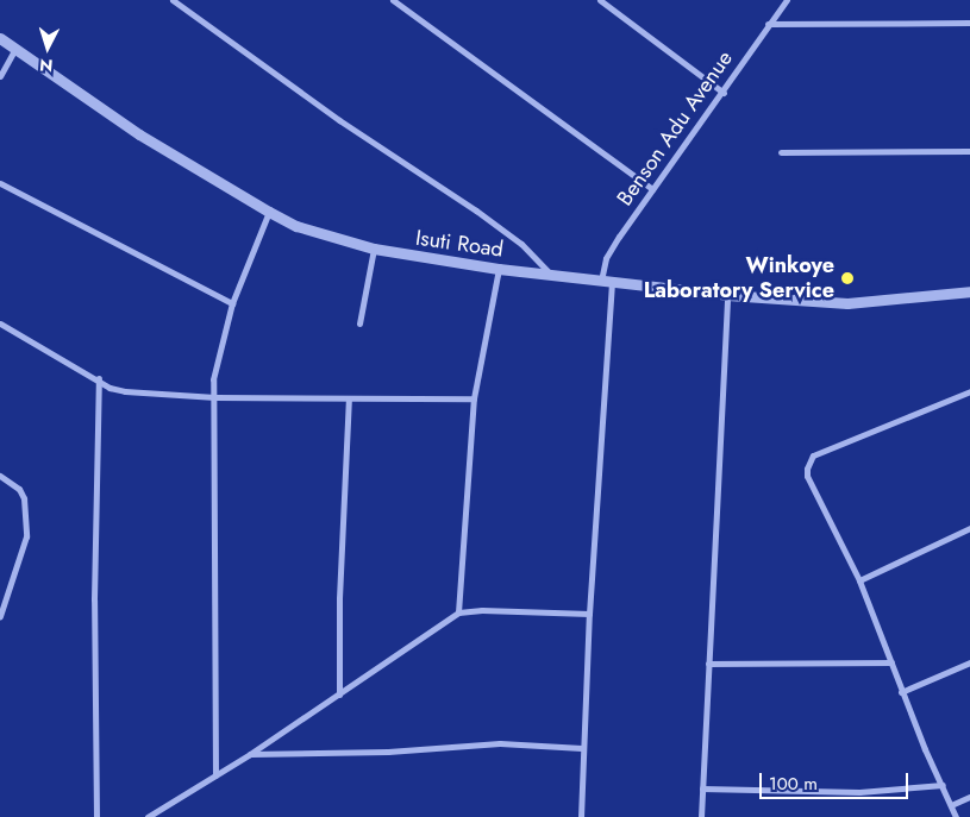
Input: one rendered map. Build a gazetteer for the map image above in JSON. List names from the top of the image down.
{
  "streets": {
    "street": ["Benson Adu Avenue", "Isuti Road"]
  },
  "crossings": [
    ["Benson Adu Avenue", "Isuti Road"]
  ],
  "places": ["Winkoye Laboratory Service"],
  "scale_bar": "100 m",
  "north": "bottom"
}
